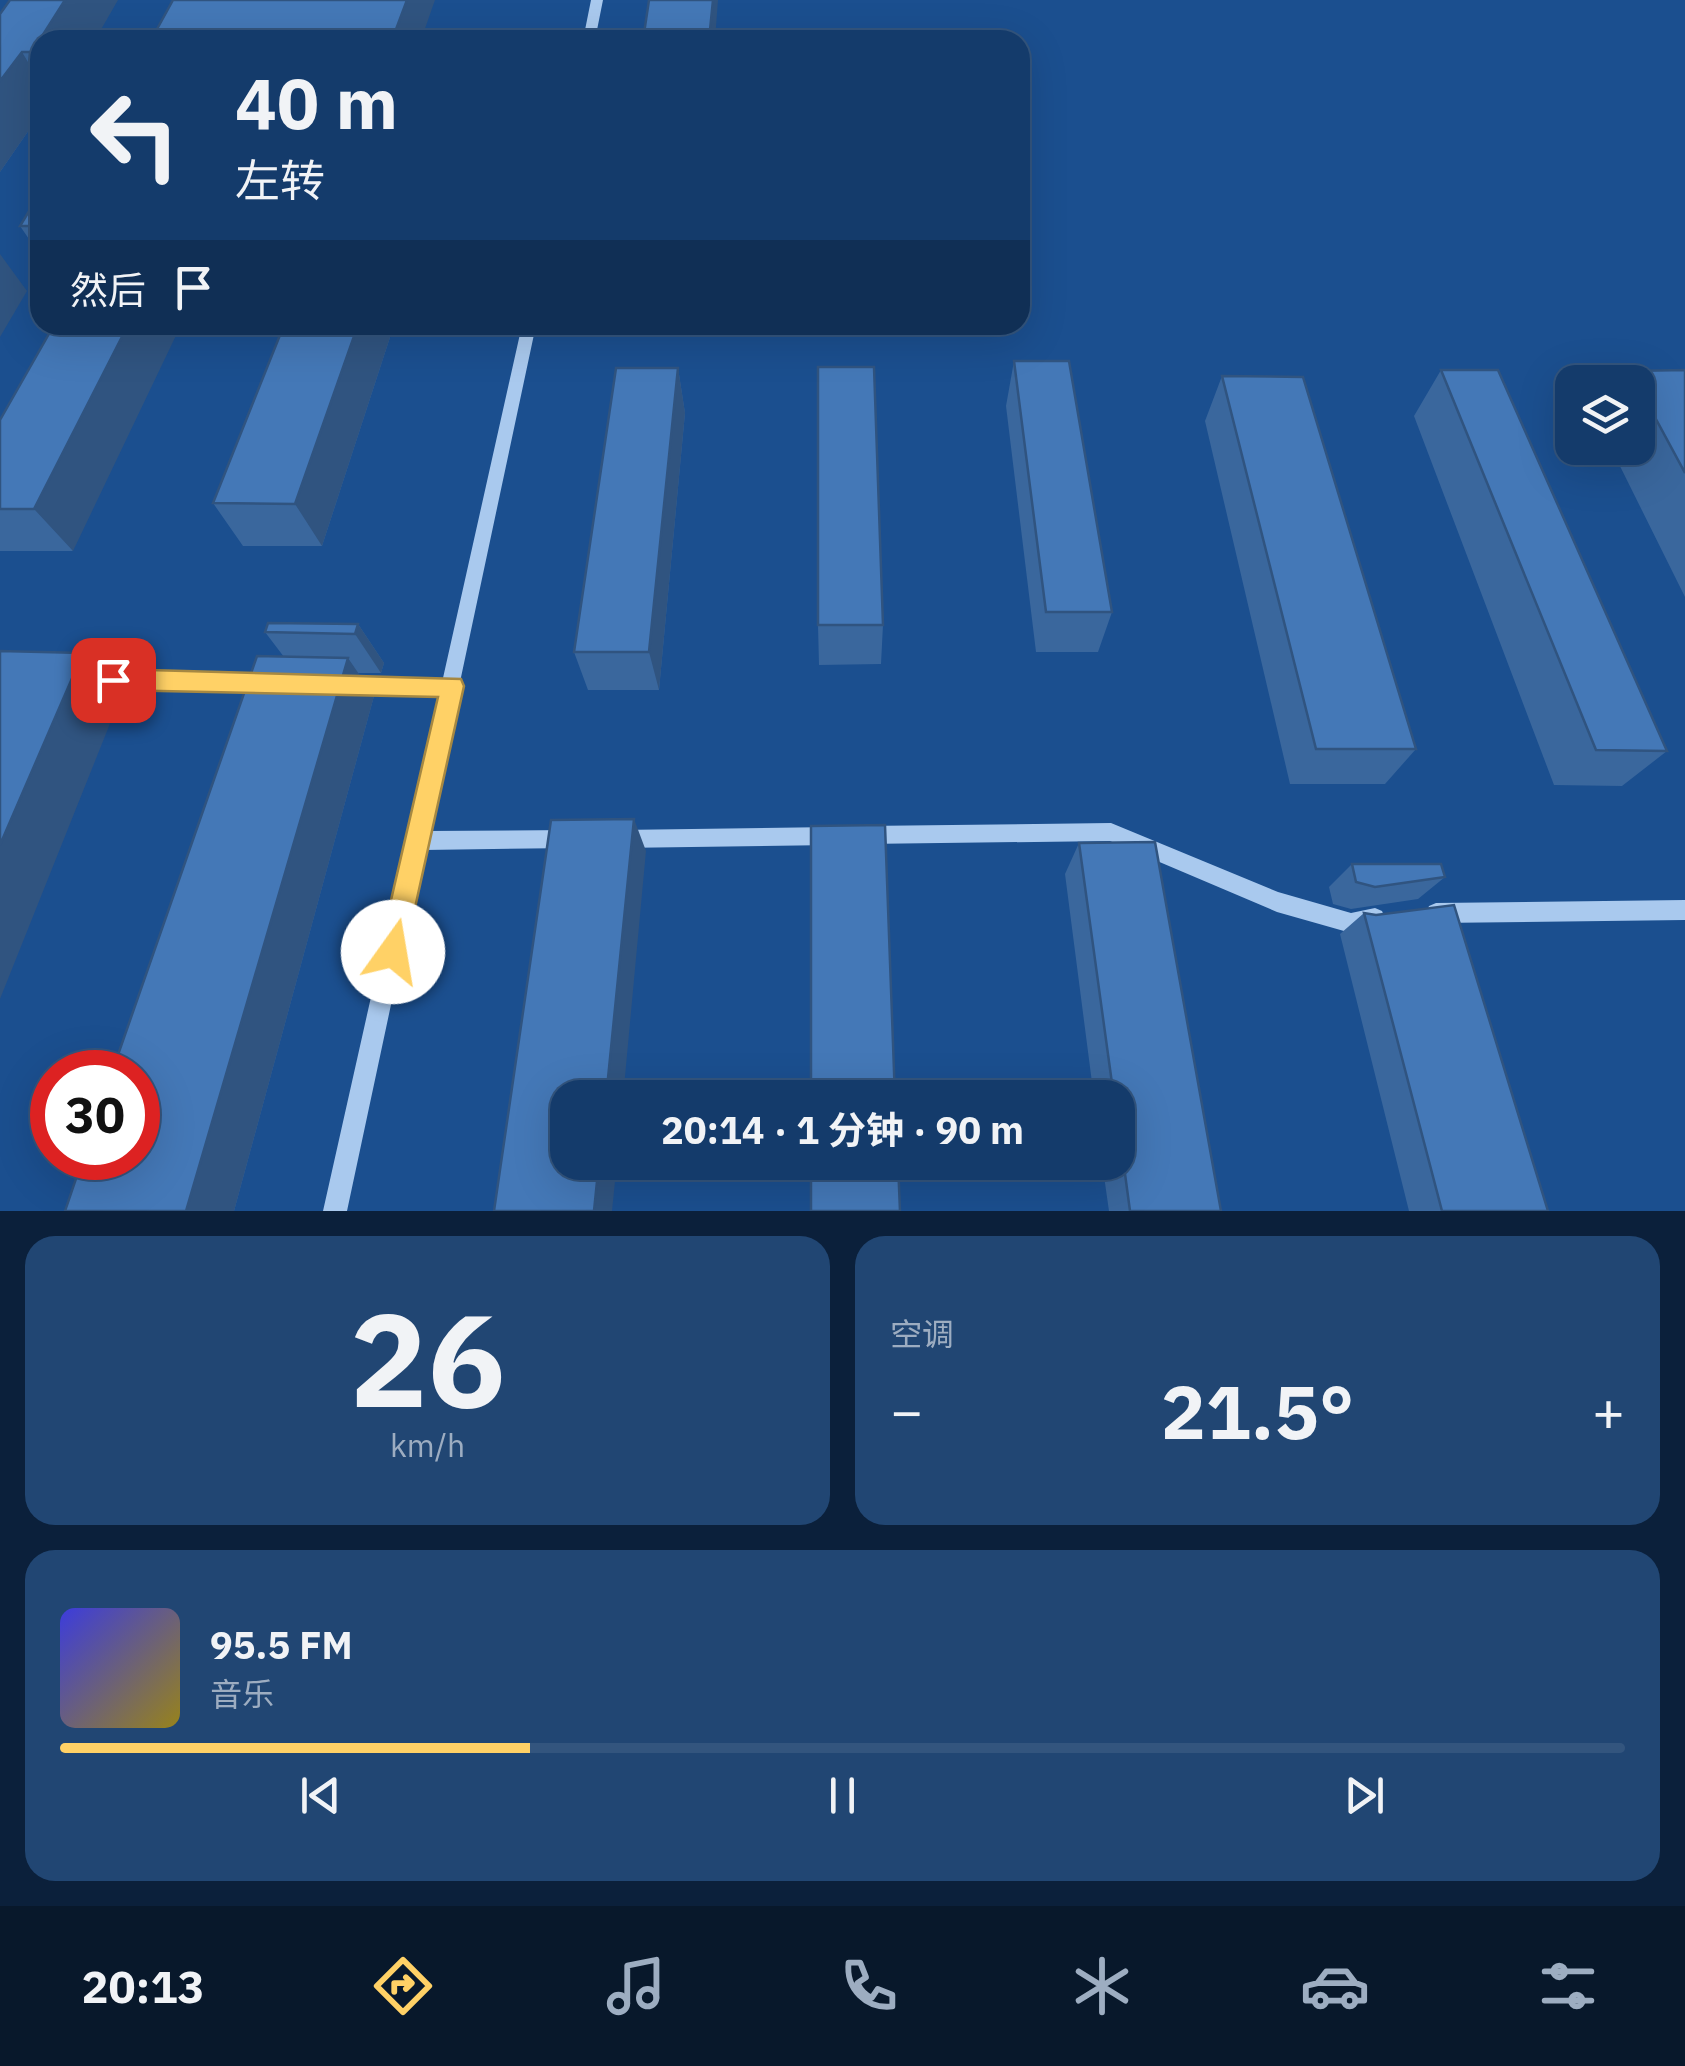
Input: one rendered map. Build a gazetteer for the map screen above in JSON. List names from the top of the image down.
{
  "page": {
    "turn": ["40 m", "左转"],
    "then": "然后",
    "limit": "30",
    "trip": "20:14 · 1 分钟 · 90 m",
    "tile": [
      ["26", "km/h"],
      "空调"
    ],
    "heat": ["−", "21.5°", "+"],
    "song": ["95.5 FM", "音乐"],
    "tabs": "20:13"
  }
}
